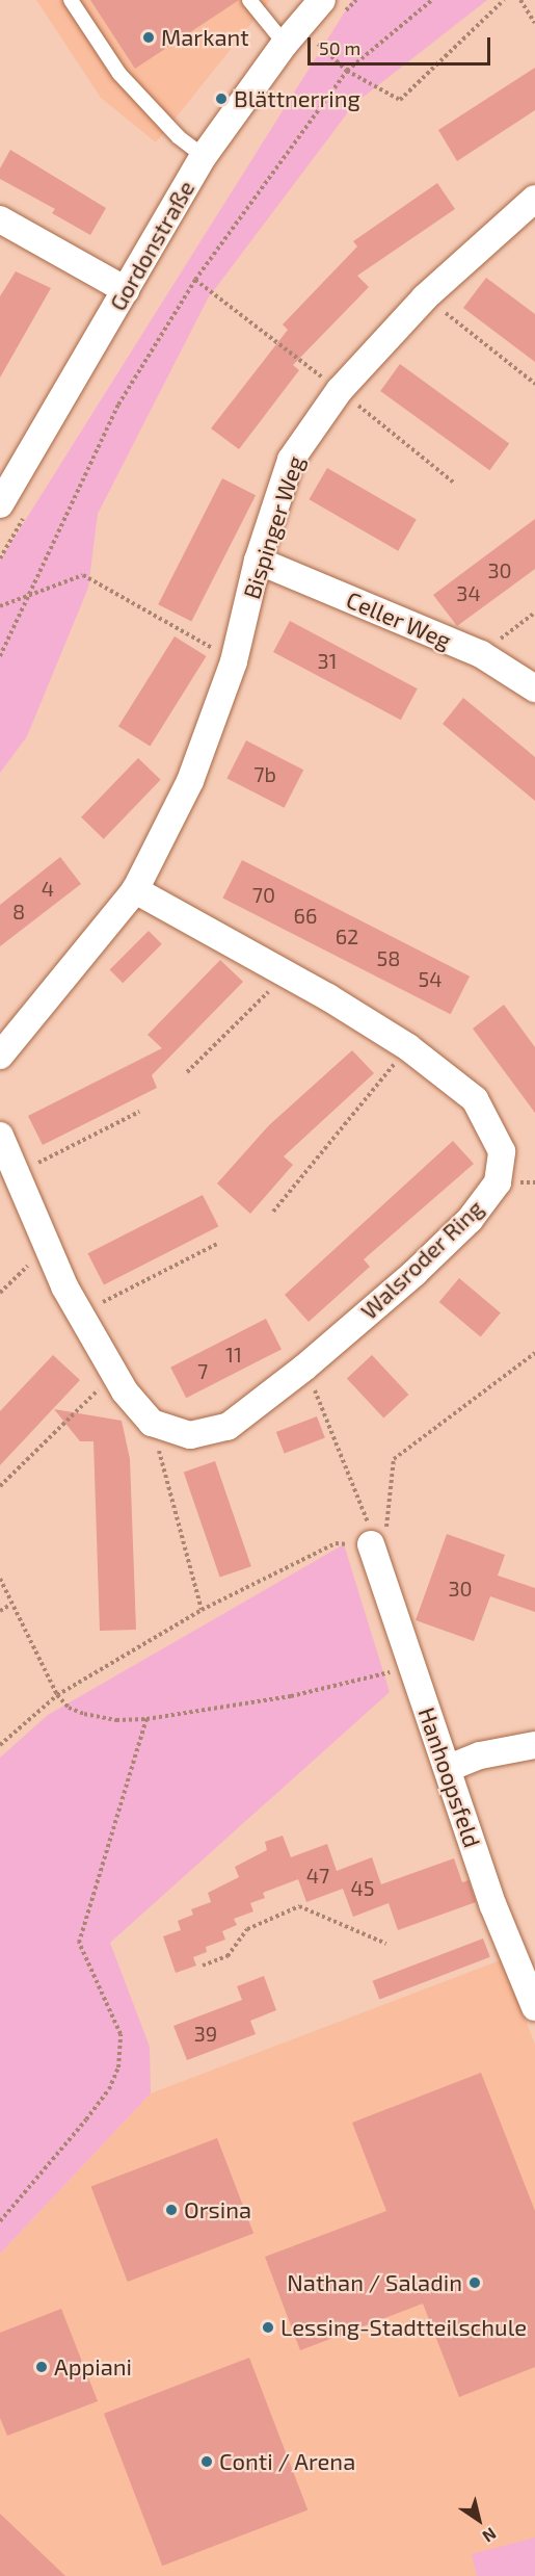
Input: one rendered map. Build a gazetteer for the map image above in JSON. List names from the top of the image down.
{
  "streets": {
    "street": [
      "Gordonstraße",
      "Bispinger Weg",
      "Celler Weg",
      "Walsroder Ring",
      "Hanhoopsfeld"
    ]
  },
  "crossings": [
    ["Bispinger Weg", "Celler Weg"],
    ["Bispinger Weg", "Walsroder Ring"]
  ],
  "places": [
    "Markant",
    "Blättnerring",
    "Orsina",
    "Nathan / Saladin",
    "Lessing-Stadtteilschule",
    "Appiani",
    "Conti / Arena"
  ],
  "house_numbers": [
    "30",
    "34",
    "31",
    "7b",
    "4",
    "70",
    "8",
    "66",
    "62",
    "58",
    "54",
    "11",
    "7",
    "30",
    "47",
    "45",
    "39"
  ],
  "scale_bar": "50 m",
  "north": "bottom right"
}
